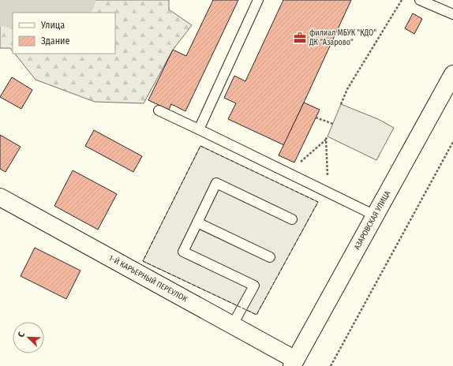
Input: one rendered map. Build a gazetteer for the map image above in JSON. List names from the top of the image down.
{
  "streets": {
    "street": ["АЗАРОВСКАЯ УЛИЦА", "1-Й КАРЬЕРНЫЙ ПЕРЕУЛОК"]
  },
  "crossings": [
    ["АЗАРОВСКАЯ УЛИЦА", "1-Й КАРЬЕРНЫЙ ПЕРЕУЛОК"]
  ],
  "places": {
    "office": ["филиал МБУК \"КДО\" ДК \"Азарово\""]
  },
  "legend": ["Улица", "Здание"],
  "north": "top left"
}
